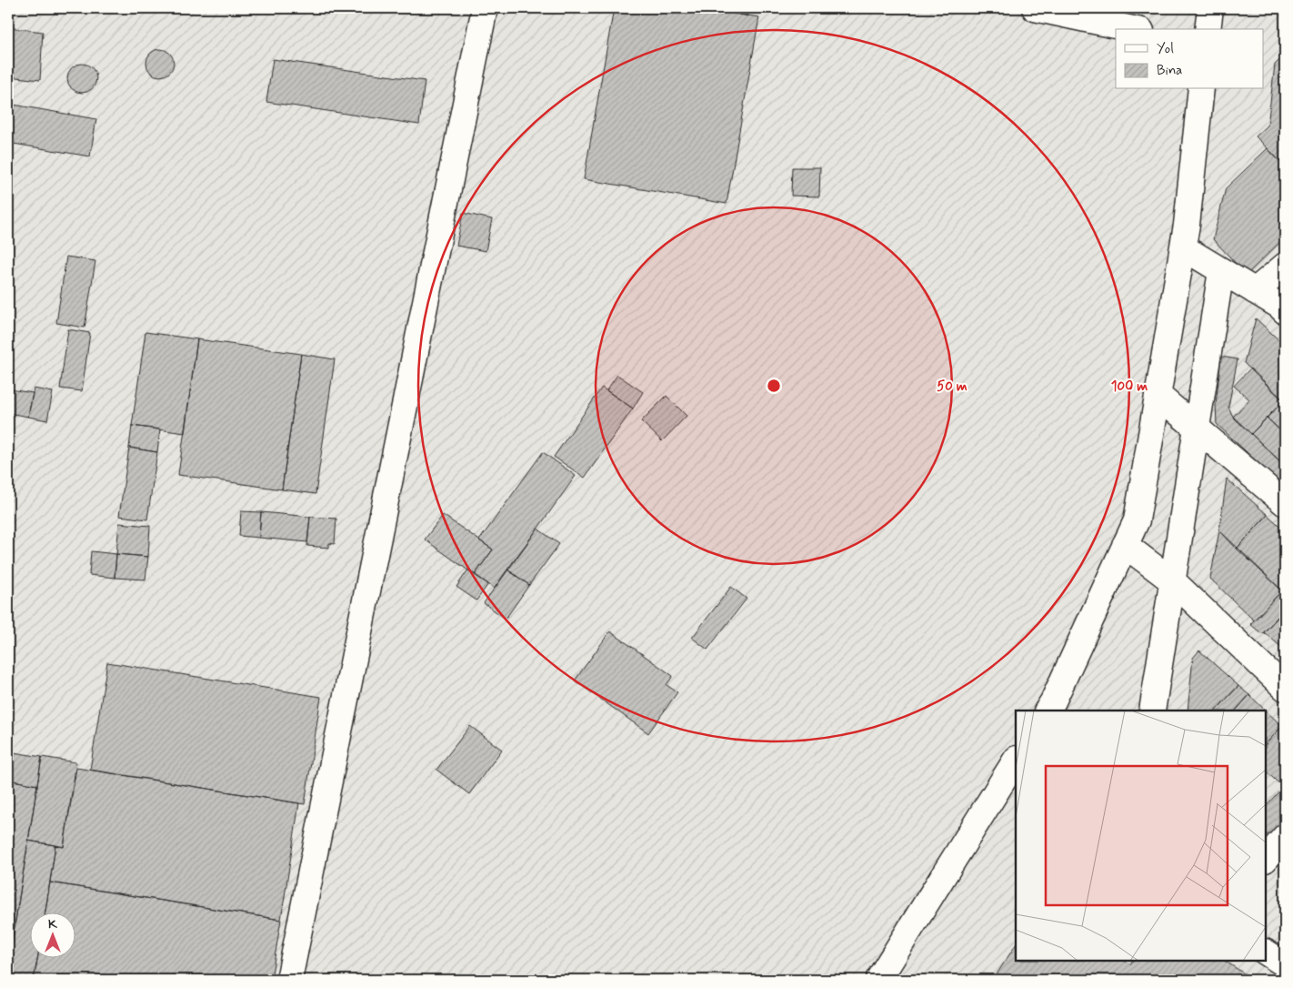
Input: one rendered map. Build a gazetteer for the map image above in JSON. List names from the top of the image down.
{
  "legend": ["Yol", "Bina"],
  "north": "top",
  "rings": ["50 m", "100 m"]
}
